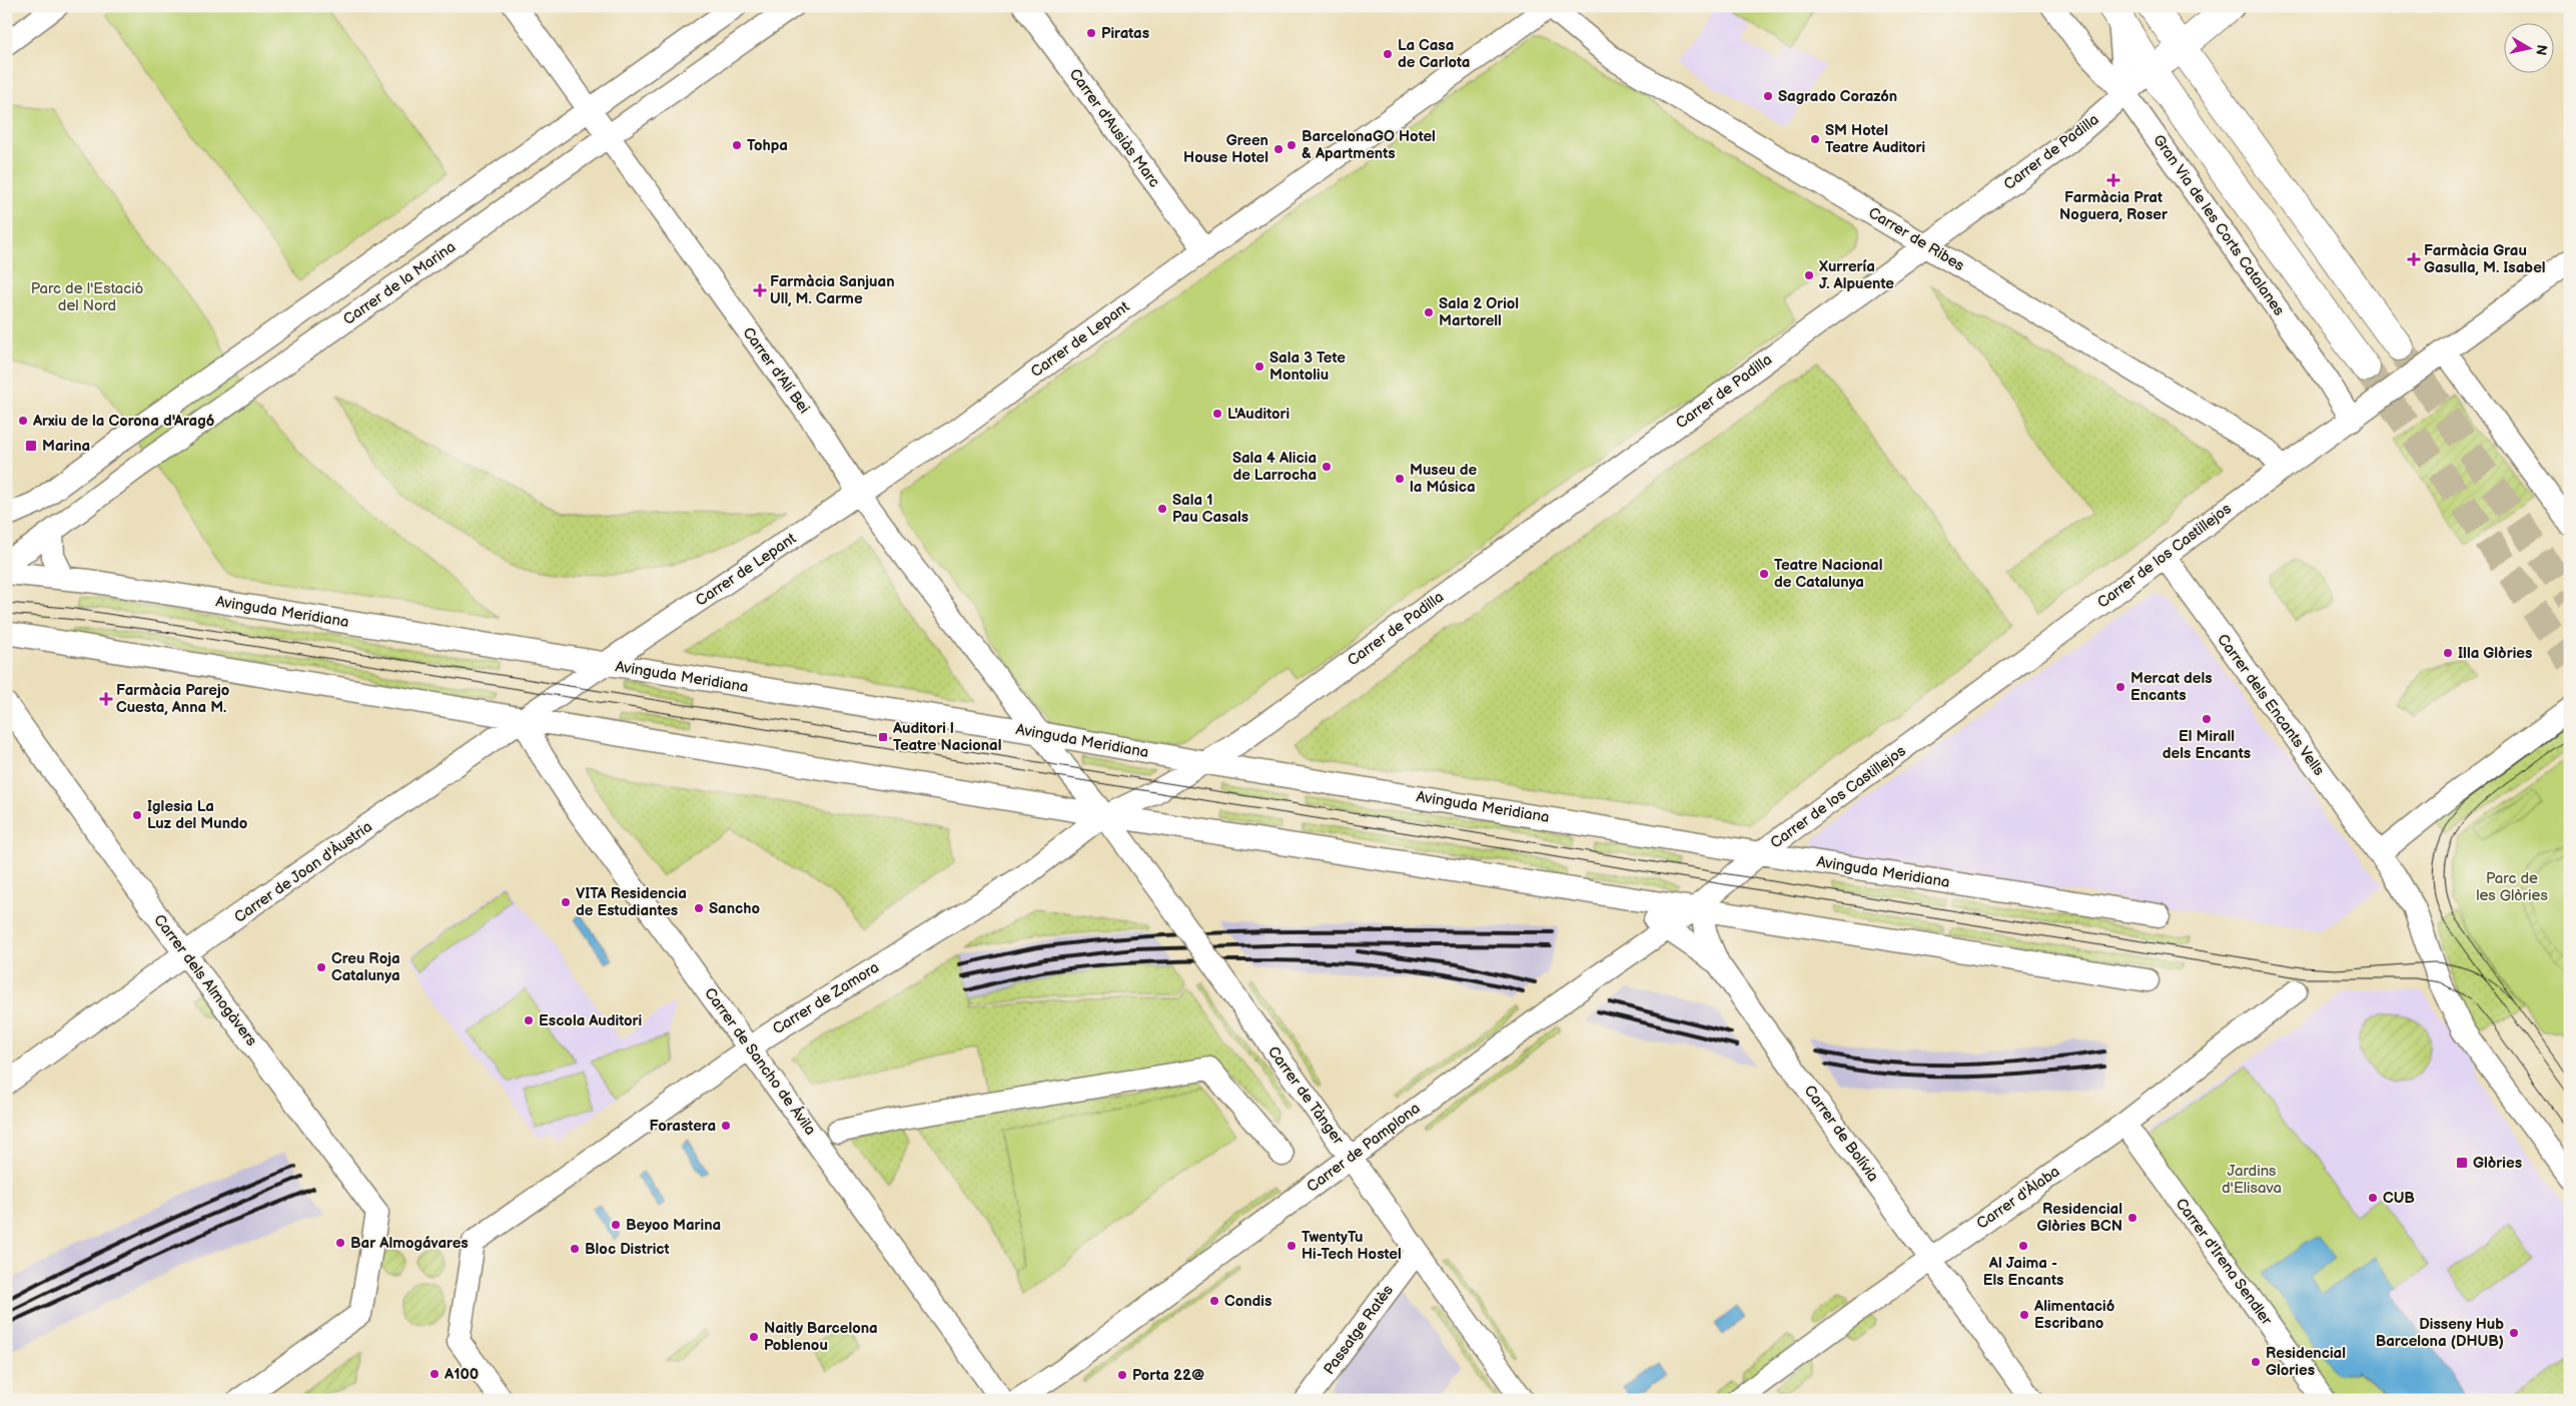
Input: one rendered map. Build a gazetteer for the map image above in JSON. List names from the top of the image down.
{
  "streets": {
    "main road": ["Carrer de Padilla"],
    "street": [
      "Carrer d'Ausiàs Marc",
      "Gran Via de les Corts Catalanes",
      "Carrer de Ribes",
      "Carrer de la Marina",
      "Carrer de Lepant",
      "Carrer d'Alí Bei",
      "Carrer de los Castillejos",
      "Avinguda Meridiana",
      "Carrer dels Encants Vells",
      "Carrer de Joan d'Àustria",
      "Carrer dels Almogàvers",
      "Carrer de Zamora",
      "Carrer de Sancho de Ávila",
      "Carrer de Tànger",
      "Carrer de Bolívia",
      "Carrer de Pamplona",
      "Carrer d'Àlaba",
      "Carrer d'Irena Sendler",
      "Passatge Ratès"
    ]
  },
  "crossings": [
    ["Carrer d'Ausiàs Marc", "Carrer de Lepant"],
    ["Carrer de Padilla", "Gran Via de les Corts Catalanes"],
    ["Carrer de Padilla", "Carrer de Ribes"],
    ["Carrer de Padilla", "Carrer d'Alí Bei"],
    ["Carrer de Padilla", "Avinguda Meridiana"],
    ["Carrer de Padilla", "Carrer de Zamora"],
    ["Carrer de Padilla", "Carrer de Tànger"],
    ["Gran Via de les Corts Catalanes", "Carrer de los Castillejos"],
    ["Carrer de Ribes", "Carrer de Lepant"],
    ["Carrer de Ribes", "Carrer de los Castillejos"],
    ["Carrer de la Marina", "Carrer d'Alí Bei"],
    ["Carrer de Lepant", "Carrer d'Alí Bei"],
    ["Carrer de Lepant", "Avinguda Meridiana"],
    ["Carrer de Lepant", "Carrer de Joan d'Àustria"],
    ["Carrer d'Alí Bei", "Avinguda Meridiana"],
    ["Carrer d'Alí Bei", "Carrer de Zamora"],
    ["Carrer d'Alí Bei", "Carrer de Tànger"],
    ["Carrer de los Castillejos", "Avinguda Meridiana"],
    ["Carrer de los Castillejos", "Carrer dels Encants Vells"],
    ["Carrer de los Castillejos", "Carrer de Pamplona"],
    ["Avinguda Meridiana", "Carrer de Joan d'Àustria"],
    ["Avinguda Meridiana", "Carrer de Pamplona"],
    ["Carrer de Joan d'Àustria", "Carrer dels Almogàvers"],
    ["Carrer de Joan d'Àustria", "Carrer de Sancho de Ávila"],
    ["Carrer de Zamora", "Carrer de Sancho de Ávila"],
    ["Carrer de Zamora", "Carrer de Tànger"],
    ["Carrer de Tànger", "Carrer de Pamplona"],
    ["Carrer de Bolívia", "Carrer de Pamplona"],
    ["Carrer de Bolívia", "Carrer d'Àlaba"],
    ["Carrer d'Àlaba", "Carrer d'Irena Sendler"]
  ],
  "parks": ["Parc de l'Estació del Nord", "Parc de les Glòries", "Jardins d'Elisava"],
  "places": {
    "other": [
      "Piratas",
      "La Casa de Carlota",
      "Sagrado Corazón",
      "SM Hotel Teatre Auditori",
      "Tohpa",
      "BarcelonaGO Hotel & Apartments",
      "Green House Hotel",
      "Xurrería J. Alpuente",
      "Sala 2 Oriol Martorell",
      "Sala 3 Tete Montoliu",
      "L'Auditori",
      "Arxiu de la Corona d'Aragó",
      "Sala 4 Alicia de Larrocha",
      "Museu de la Música",
      "Sala 1 Pau Casals",
      "Teatre Nacional de Catalunya",
      "Illa Glòries",
      "Mercat dels Encants",
      "El Mirall dels Encants",
      "Iglesia La Luz del Mundo",
      "VITA Residencia de Estudiantes",
      "Sancho",
      "Creu Roja Catalunya",
      "Escola Auditori",
      "Forastera",
      "CUB",
      "Residencial Glòries BCN",
      "Beyoo Marina",
      "Bar Almogávares",
      "TwentyTu Hi-Tech Hostel",
      "Al Jaima - Els Encants",
      "Bloc District",
      "Condis",
      "Alimentació Escribano",
      "Disseny Hub Barcelona (DHUB)",
      "Naitly Barcelona Poblenou",
      "Residencial Glories",
      "A100",
      "Porta 22@"
    ],
    "health": [
      "Farmàcia Prat Noguera, Roser",
      "Farmàcia Grau Gasulla, M. Isabel",
      "Farmàcia Sanjuan Ull, M. Carme",
      "Farmàcia Parejo Cuesta, Anna M."
    ],
    "transit": ["Marina", "Auditori | Teatre Nacional", "Glòries"]
  },
  "north": "right"
}
